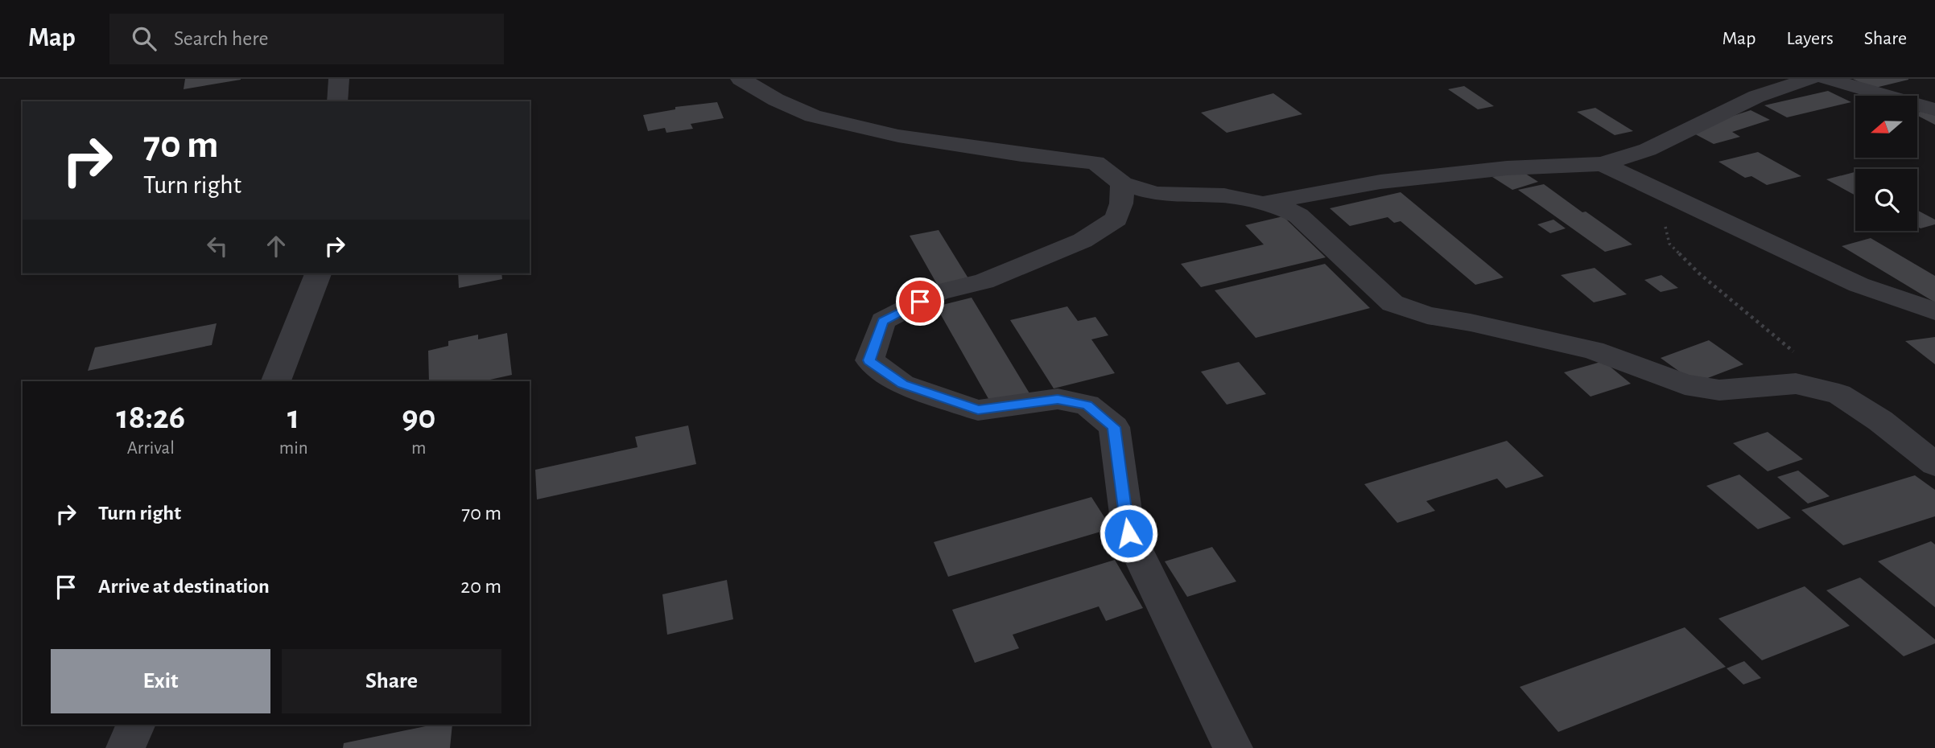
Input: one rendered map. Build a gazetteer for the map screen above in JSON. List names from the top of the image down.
{
  "north": "left",
  "page": {
    "header": "Map",
    "search": "Search here",
    "nav": ["Map", "Layers", "Share"],
    "turn": ["70 m", "Turn right"],
    "eta": [
      "18:26",
      "Arrival",
      "1",
      "min",
      "90",
      "m"
    ],
    "list": [
      {
        "name": "Turn right",
        "value": "70 m"
      },
      {
        "name": "Arrive at destination",
        "value": "20 m"
      }
    ],
    "buttons": ["Exit", "Share"]
  }
}
